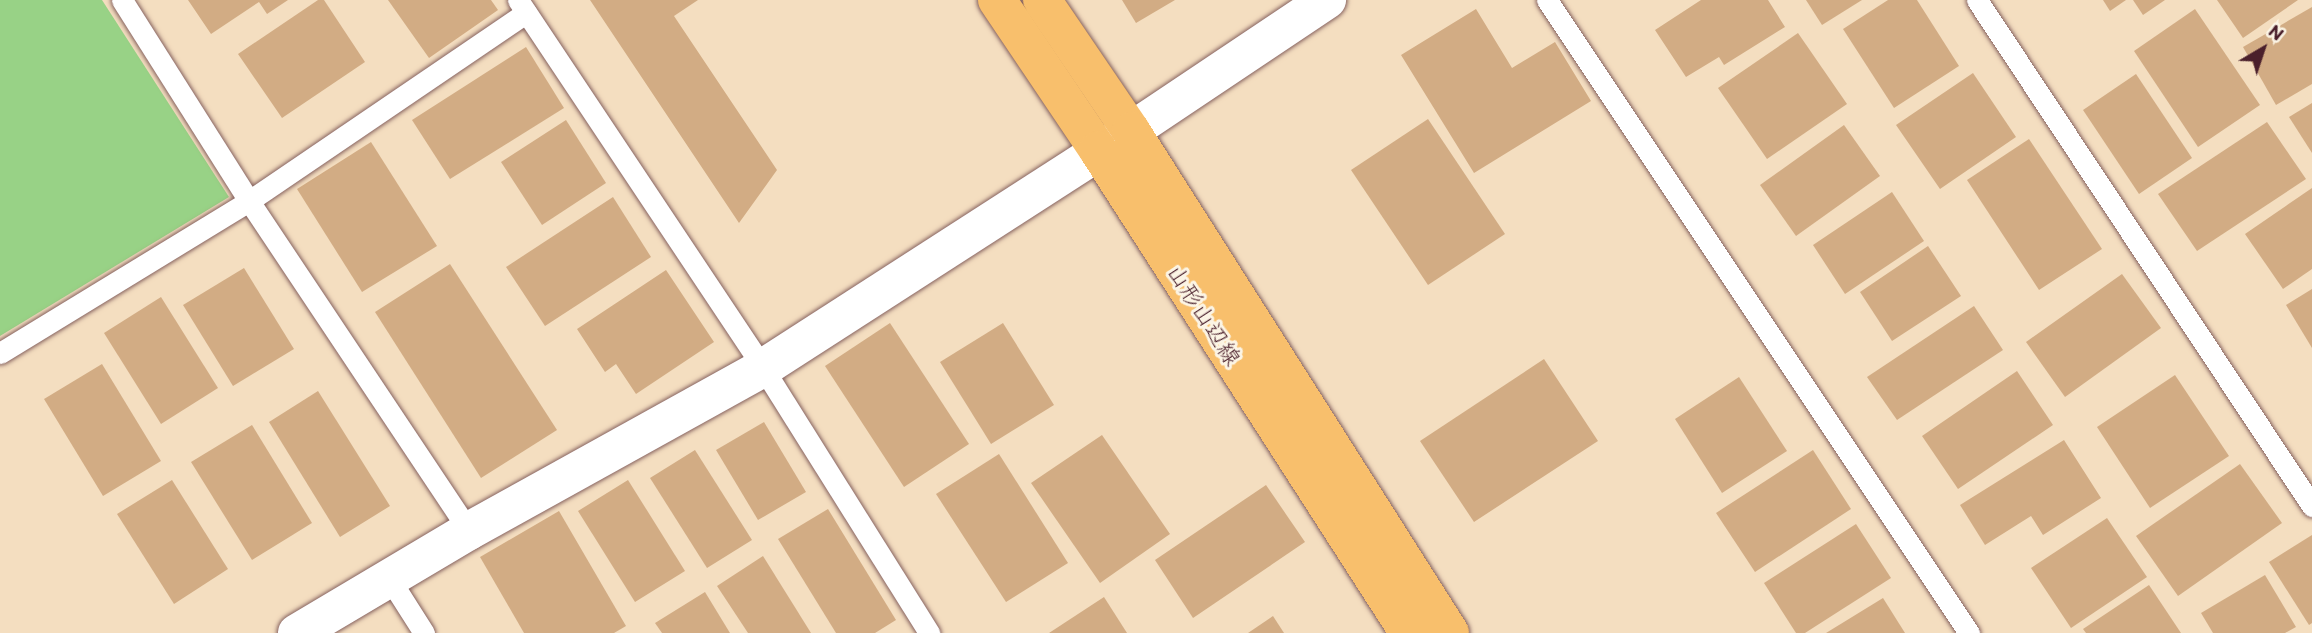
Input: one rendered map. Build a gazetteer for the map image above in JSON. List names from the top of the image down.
{
  "streets": {
    "main road": ["山形山辺線"]
  },
  "north": "top right"
}
